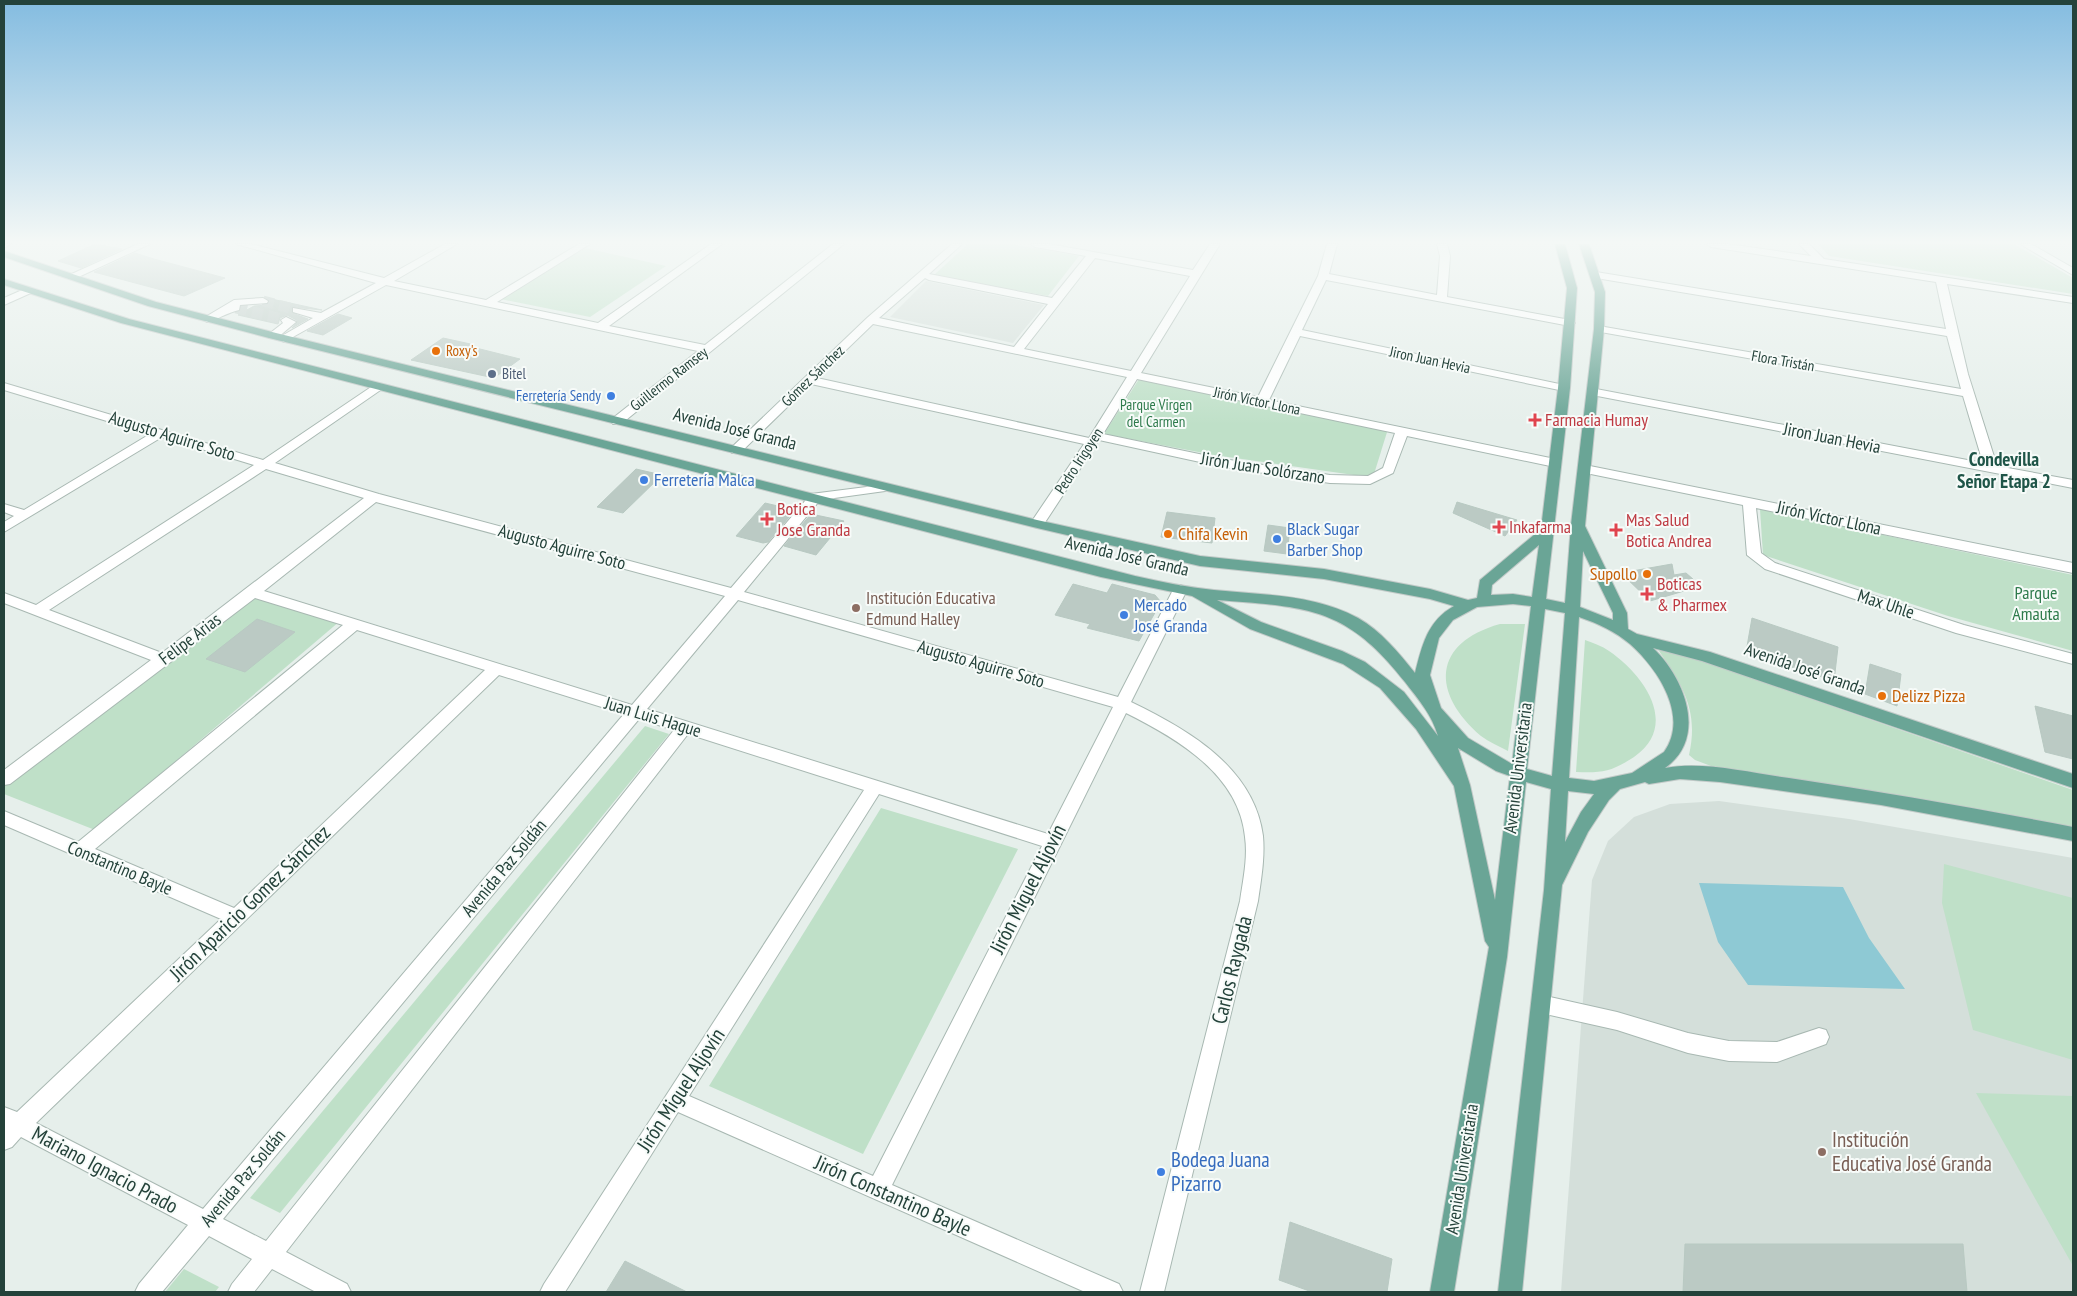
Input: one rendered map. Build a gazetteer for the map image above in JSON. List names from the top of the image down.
{
  "streets": {
    "main road": ["Avenida José Granda", "Avenida Universitaria"],
    "street": [
      "Jiron Juan Hevia",
      "Flora Tristán",
      "Gómez Sánchez",
      "Guillermo Ramsey",
      "Jirón Víctor Llona",
      "Augusto Aguirre Soto",
      "Pedro Irigoyen",
      "Jirón Juan Solórzano",
      "Max Uhle",
      "Felipe Arias",
      "Juan Luis Hague",
      "Constantino Bayle",
      "Avenida Paz Soldán",
      "Jirón Miguel Aljovín",
      "Jirón Aparicio Gomez Sánchez",
      "Carlos Raygada",
      "Mariano Ignacio Prado",
      "Jirón Constantino Bayle"
    ]
  },
  "crossings": [
    ["Jiron Juan Hevia", "Avenida Universitaria"],
    ["Gómez Sánchez", "Jirón Víctor Llona"],
    ["Gómez Sánchez", "Avenida José Granda"],
    ["Gómez Sánchez", "Jirón Juan Solórzano"],
    ["Guillermo Ramsey", "Avenida José Granda"],
    ["Jirón Víctor Llona", "Pedro Irigoyen"],
    ["Jirón Víctor Llona", "Jirón Juan Solórzano"],
    ["Jirón Víctor Llona", "Max Uhle"],
    ["Jirón Víctor Llona", "Avenida Universitaria"],
    ["Avenida José Granda", "Pedro Irigoyen"],
    ["Avenida José Granda", "Avenida Paz Soldán"],
    ["Avenida José Granda", "Jirón Miguel Aljovín"],
    ["Augusto Aguirre Soto", "Felipe Arias"],
    ["Augusto Aguirre Soto", "Avenida Paz Soldán"],
    ["Augusto Aguirre Soto", "Jirón Miguel Aljovín"],
    ["Augusto Aguirre Soto", "Carlos Raygada"],
    ["Pedro Irigoyen", "Jirón Juan Solórzano"],
    ["Felipe Arias", "Juan Luis Hague"],
    ["Juan Luis Hague", "Avenida Paz Soldán"],
    ["Juan Luis Hague", "Jirón Miguel Aljovín"],
    ["Juan Luis Hague", "Jirón Aparicio Gomez Sánchez"],
    ["Constantino Bayle", "Jirón Aparicio Gomez Sánchez"],
    ["Avenida Paz Soldán", "Mariano Ignacio Prado"],
    ["Jirón Miguel Aljovín", "Carlos Raygada"],
    ["Jirón Miguel Aljovín", "Jirón Constantino Bayle"],
    ["Jirón Aparicio Gomez Sánchez", "Mariano Ignacio Prado"]
  ],
  "districts": ["Condevilla Señor Etapa 2"],
  "parks": ["Parque Virgen del Carmen", "Parque Amauta"],
  "places": {
    "other": [
      "Roxy's",
      "Bitel",
      "Ferretería Sendy",
      "Ferretería Malca",
      "Chifa Kevin",
      "Black Sugar Barber Shop",
      "Supollo",
      "Institución Educativa Edmund Halley",
      "Mercado José Granda",
      "Delizz Pizza",
      "Institución Educativa José Granda",
      "Bodega Juana Pizarro"
    ],
    "health": [
      "Farmacia Humay",
      "Botica Jose Granda",
      "Inkafarma",
      "Mas Salud Botica Andrea",
      "Boticas & Pharmex"
    ]
  }
}
